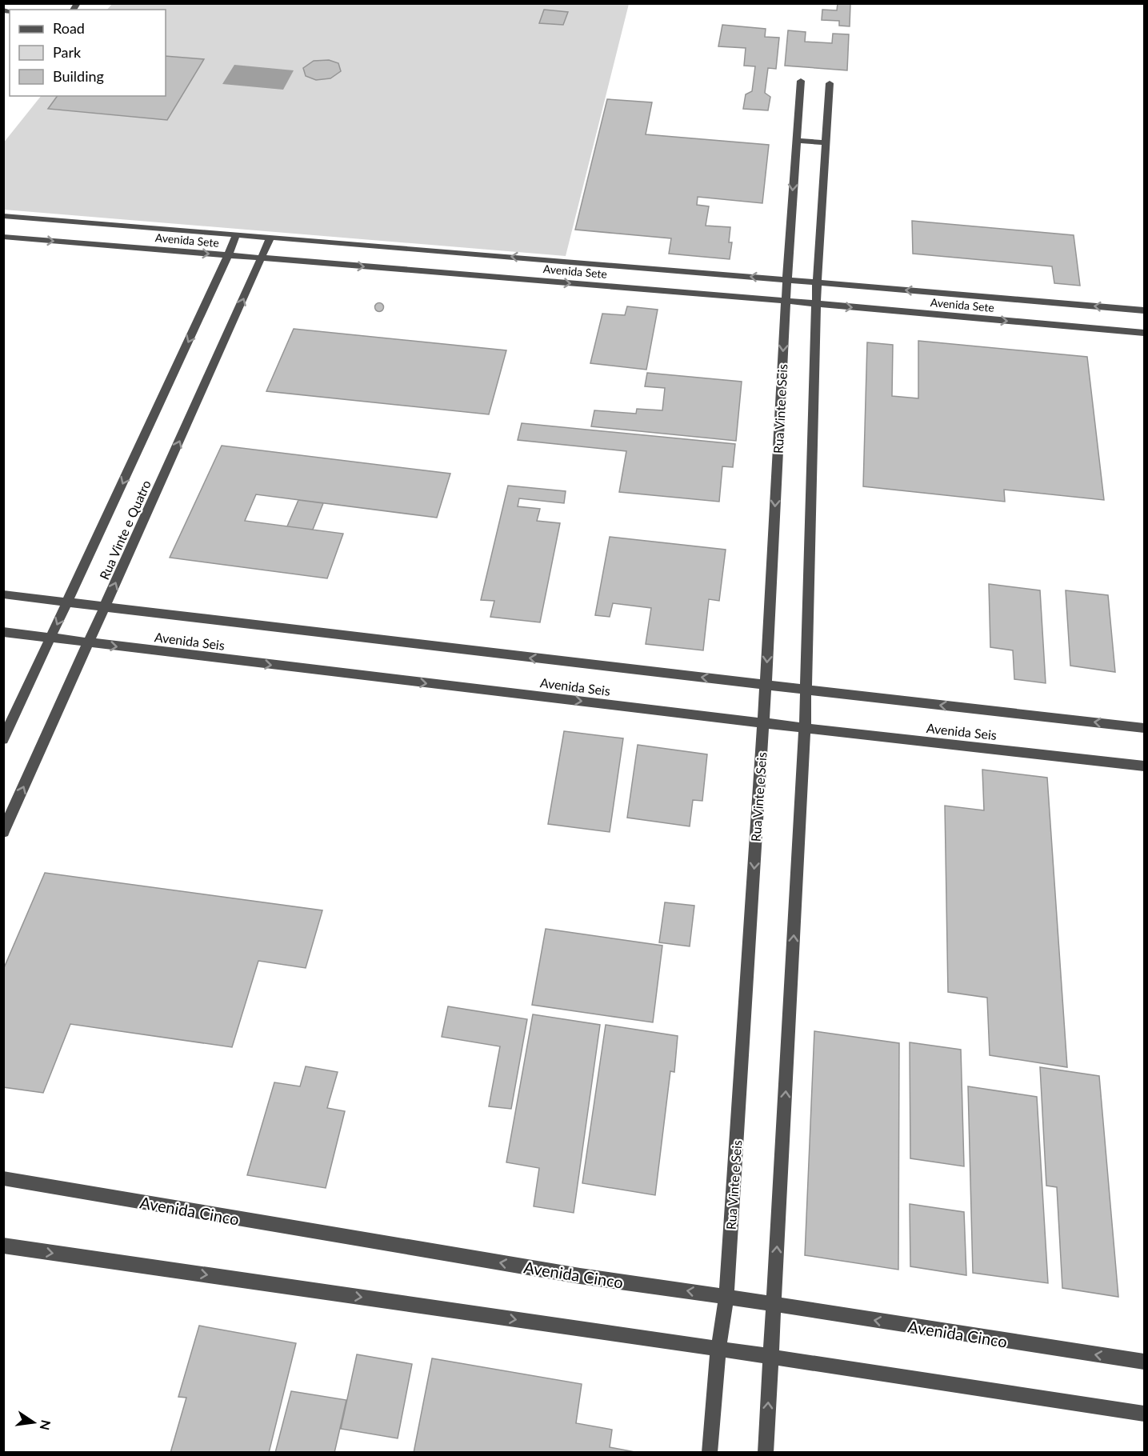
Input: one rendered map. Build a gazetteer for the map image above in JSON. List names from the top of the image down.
{
  "streets": {
    "street": [
      "Avenida Sete",
      "Rua Vinte e Seis",
      "Rua Vinte e Quatro",
      "Avenida Seis",
      "Avenida Cinco"
    ]
  },
  "crossings": [
    ["Avenida Sete", "Rua Vinte e Seis"],
    ["Avenida Sete", "Rua Vinte e Quatro"],
    ["Rua Vinte e Seis", "Avenida Seis"],
    ["Rua Vinte e Seis", "Avenida Cinco"],
    ["Rua Vinte e Quatro", "Avenida Seis"]
  ],
  "legend": ["Road", "Park", "Building"],
  "north": "right"
}
